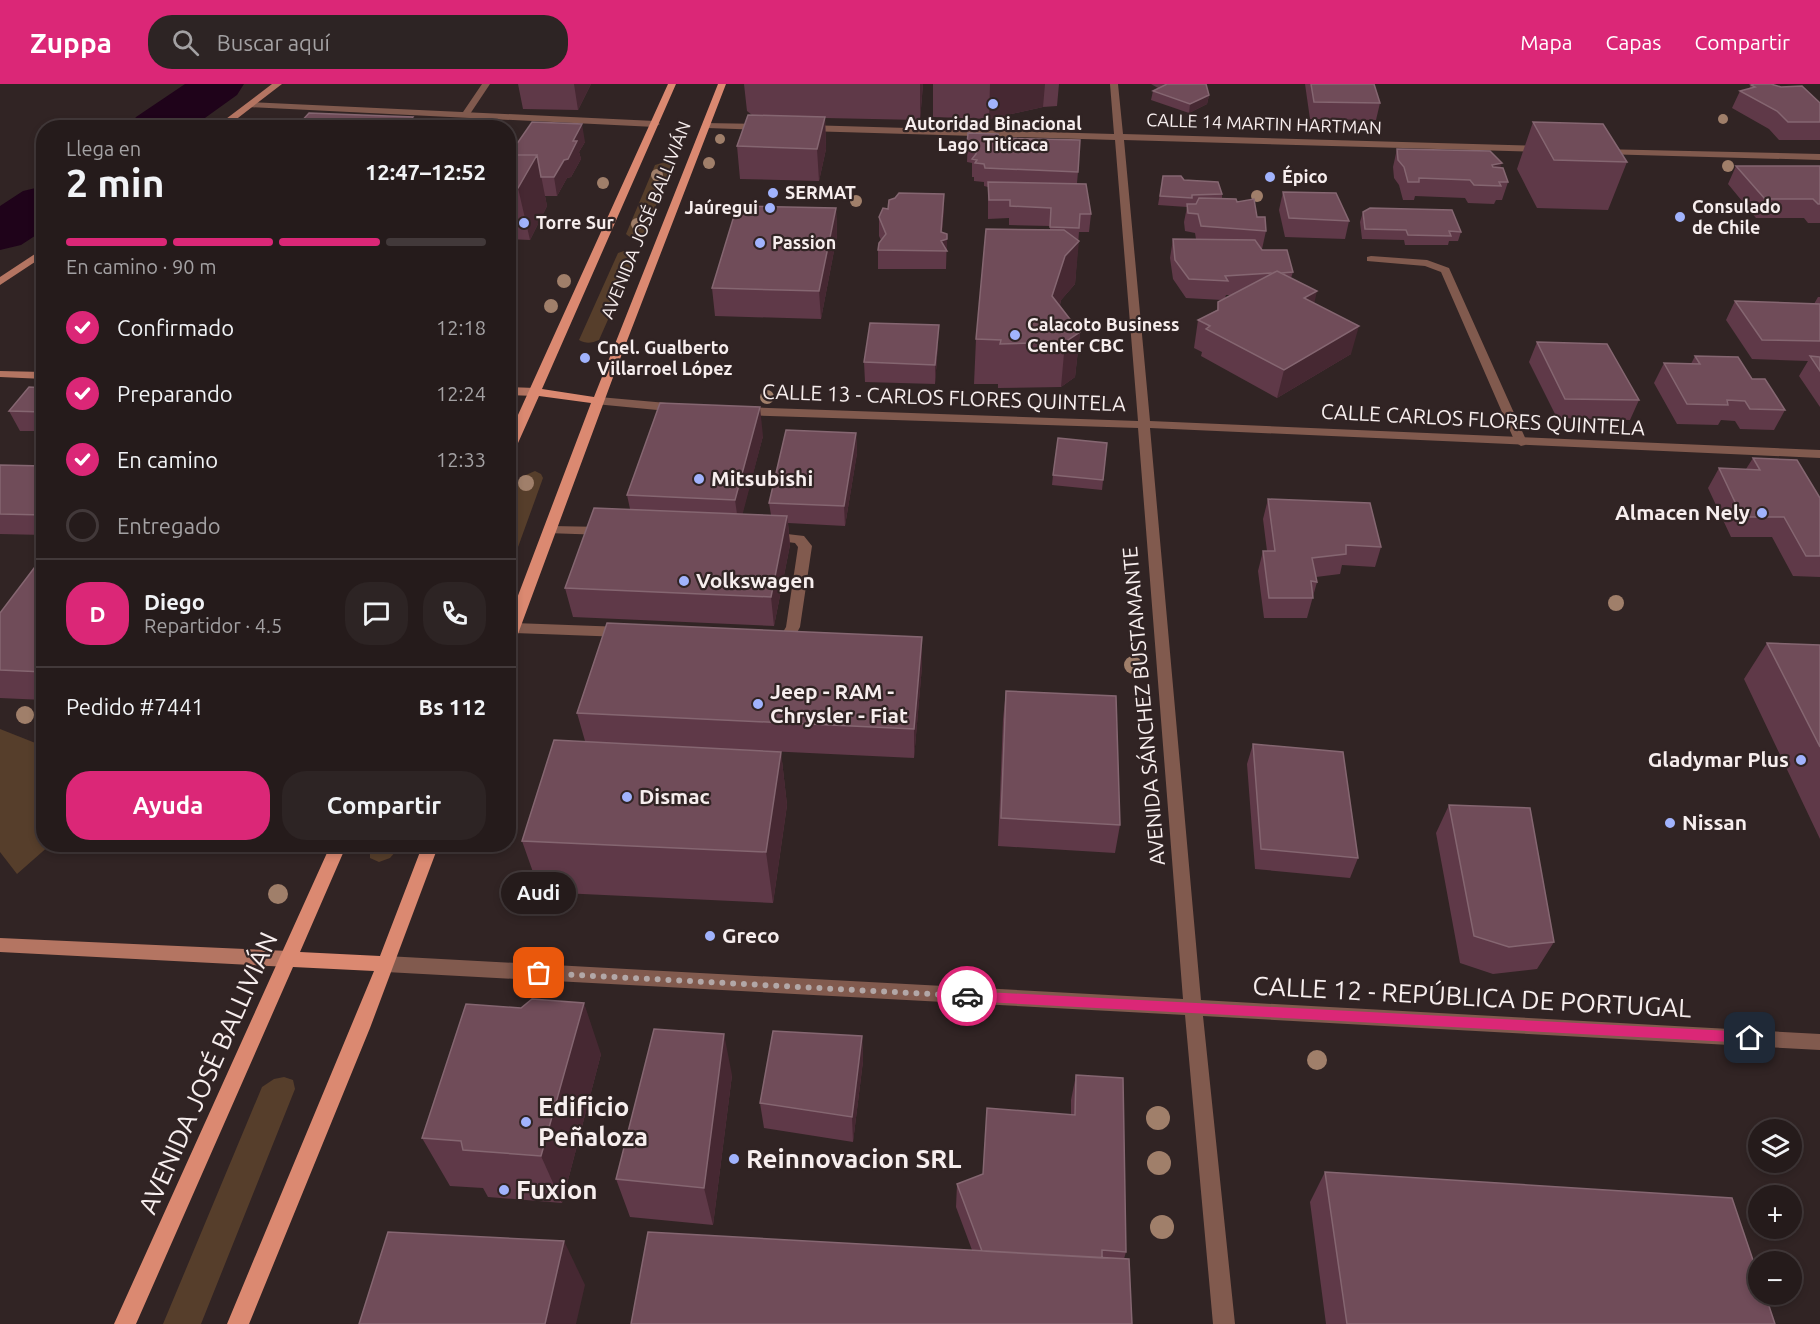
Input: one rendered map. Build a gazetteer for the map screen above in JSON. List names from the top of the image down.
{
  "streets": {
    "main road": ["AVENIDA JOSÉ BALLIVIÁN"],
    "street": [
      "CALLE 14 MARTIN HARTMAN",
      "CALLE 13 - CARLOS FLORES QUINTELA",
      "CALLE CARLOS FLORES QUINTELA",
      "AVENIDA SÁNCHEZ BUSTAMANTE",
      "CALLE 12 - REPÚBLICA DE PORTUGAL"
    ]
  },
  "crossings": [
    ["CALLE 14 MARTIN HARTMAN", "AVENIDA SÁNCHEZ BUSTAMANTE"],
    ["CALLE 13 - CARLOS FLORES QUINTELA", "CALLE CARLOS FLORES QUINTELA"],
    ["CALLE 13 - CARLOS FLORES QUINTELA", "AVENIDA SÁNCHEZ BUSTAMANTE"],
    ["CALLE CARLOS FLORES QUINTELA", "AVENIDA SÁNCHEZ BUSTAMANTE"],
    ["AVENIDA SÁNCHEZ BUSTAMANTE", "CALLE 12 - REPÚBLICA DE PORTUGAL"]
  ],
  "places": [
    "Autoridad Binacional Lago Titicaca",
    "Épico",
    "SERMAT",
    "Jaúregui",
    "Consulado de Chile",
    "Torre Sur",
    "Passion",
    "Calacoto Business Center CBC",
    "Cnel. Gualberto Villarroel López",
    "Mitsubishi",
    "Almacen Nely",
    "Volkswagen",
    "Jeep - RAM - Chrysler - Fiat",
    "Gladymar Plus",
    "Dismac",
    "Nissan",
    "Greco",
    "Audi",
    "Edificio Peñaloza",
    "Reinnovacion SRL",
    "Fuxion"
  ],
  "page": {
    "header": "Zuppa",
    "search": "Buscar aquí",
    "nav": ["Mapa", "Capas", "Compartir"],
    "heading": ["2 min", "Llega en", "12:47–12:52"],
    "panel": [
      "Diego",
      "Repartidor · 4.5",
      "Pedido #7441",
      "Bs 112"
    ],
    "bar": "En camino · 90 m",
    "list": [
      ["Confirmado", "12:18"],
      ["Preparando", "12:24"],
      ["En camino", "12:33"],
      "Entregado"
    ],
    "round": "D",
    "buttons": ["Ayuda", "Compartir"],
    "bubble": "Audi",
    "map_buttons": ["+", "−"]
  }
}
